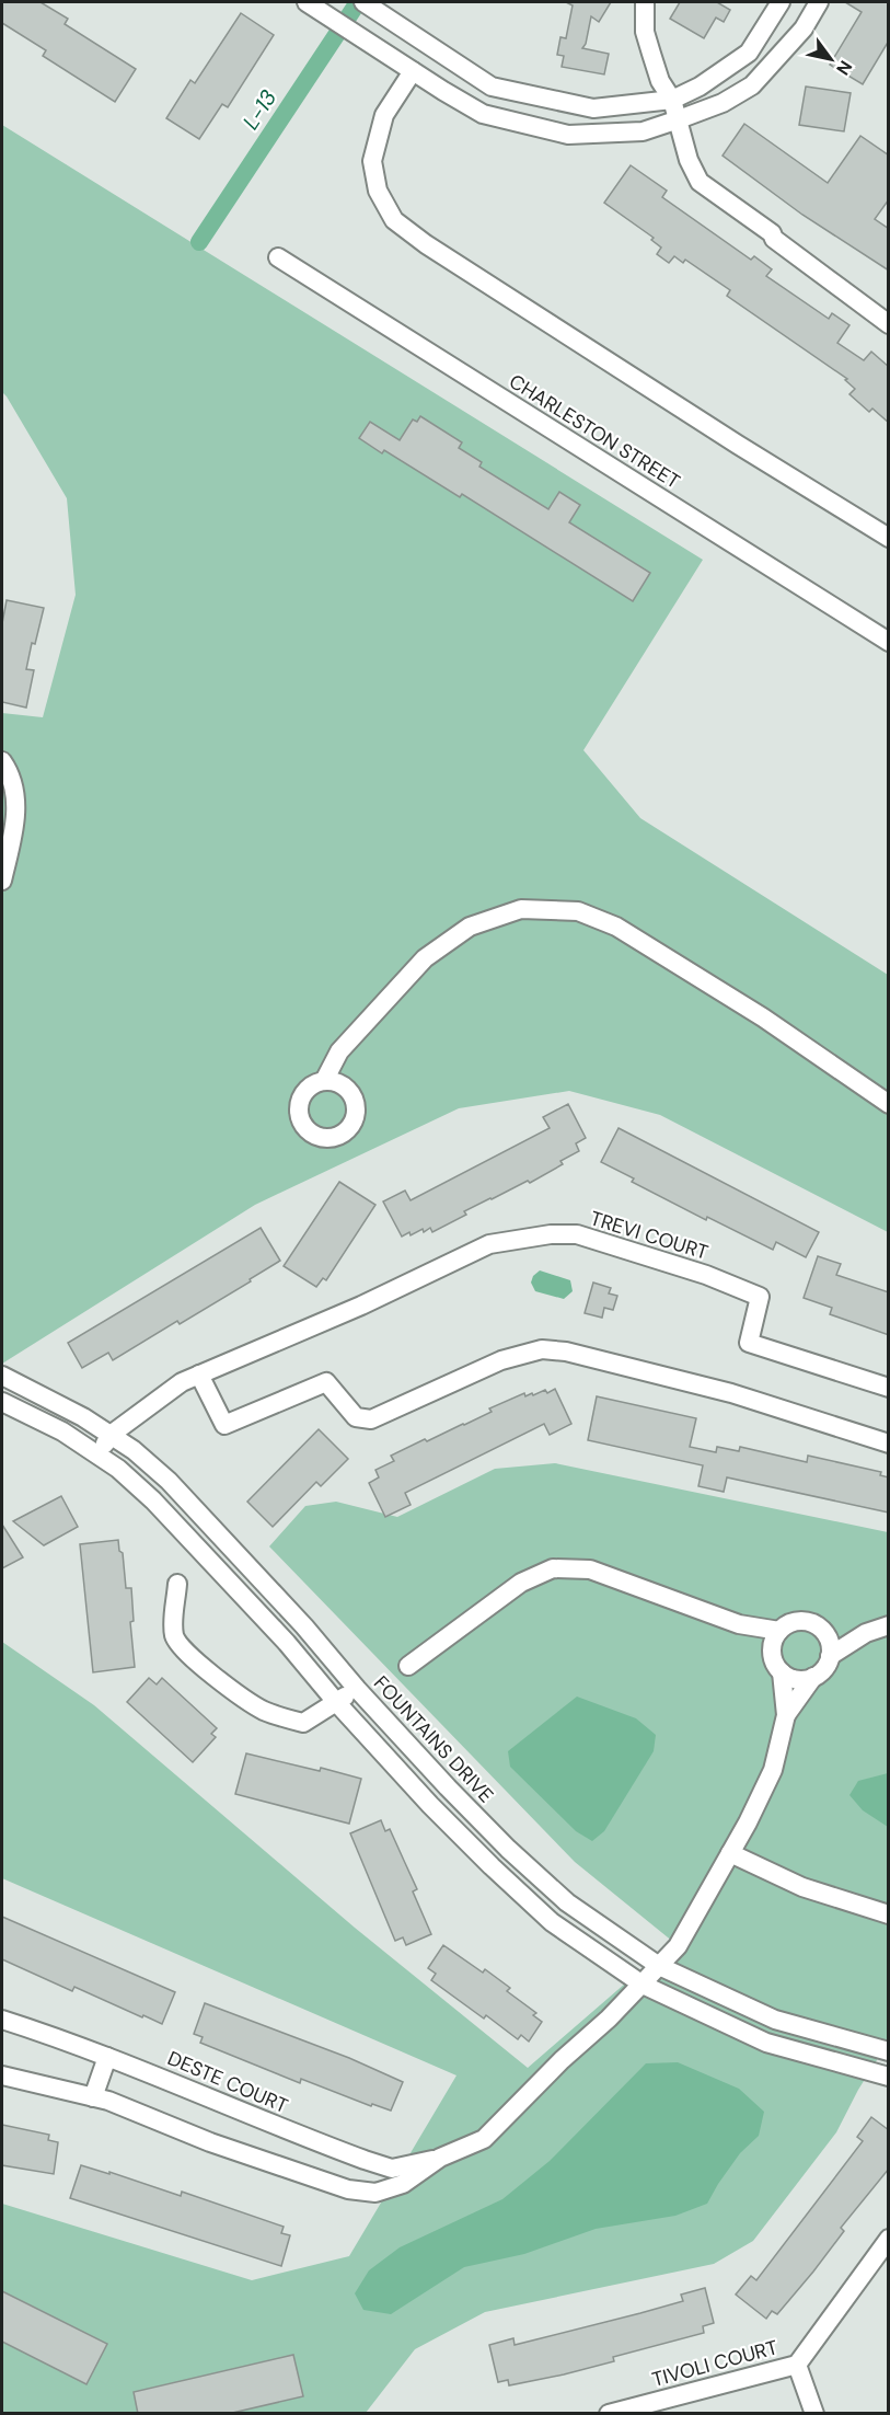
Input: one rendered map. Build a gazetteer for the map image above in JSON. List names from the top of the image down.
{
  "streets": {
    "street": [
      "CHARLESTON STREET",
      "TREVI COURT",
      "FOUNTAINS DRIVE",
      "DESTE COURT",
      "TIVOLI COURT"
    ]
  },
  "crossings": [
    ["TREVI COURT", "FOUNTAINS DRIVE"],
    ["FOUNTAINS DRIVE", "DESTE COURT"]
  ],
  "water": ["L-13"],
  "north": "bottom right"
}
